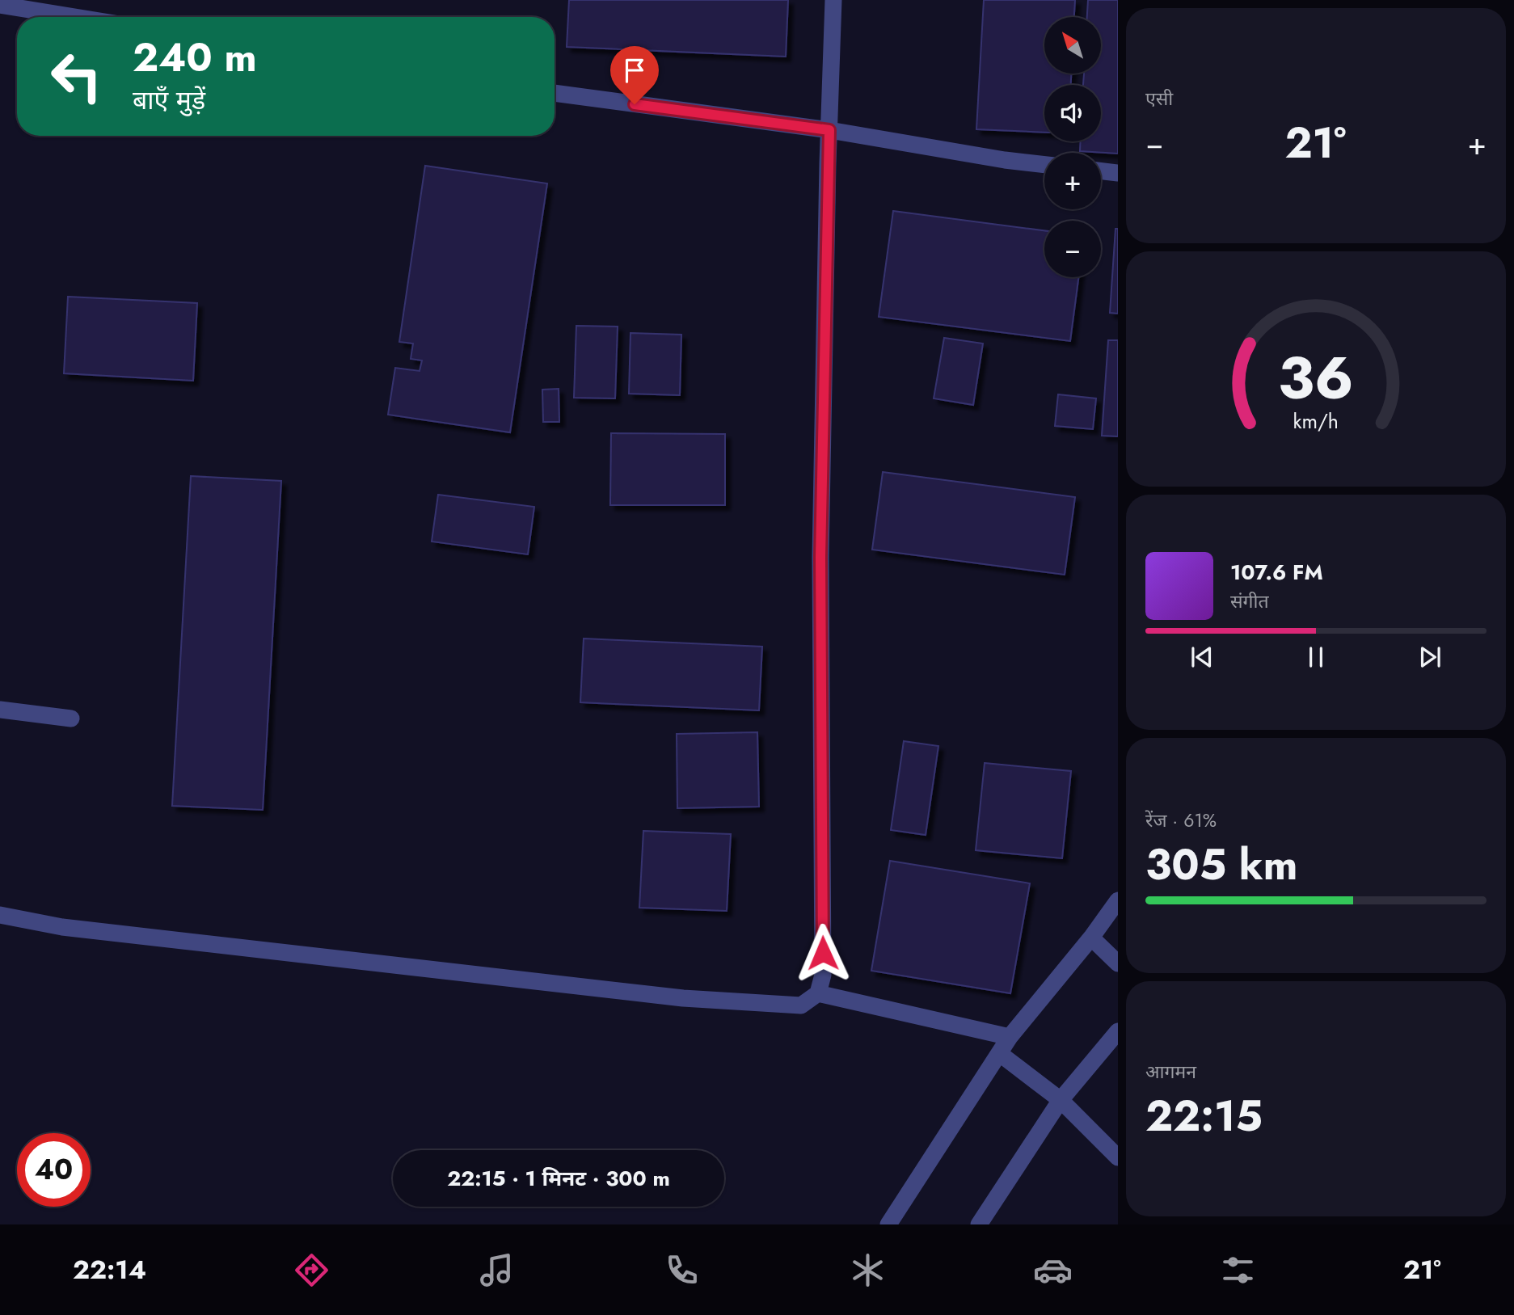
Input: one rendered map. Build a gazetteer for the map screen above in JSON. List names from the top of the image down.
{
  "north": "top left",
  "page": {
    "tile": [
      "एसी",
      ["रेंज · 61%", "305 km"],
      ["आगमन", "22:15"]
    ],
    "map_buttons": ["+", "−"],
    "turn": ["240 m", "बाएँ मुड़ें"],
    "heat": ["−", "21°", "+"],
    "song": ["107.6 FM", "संगीत"],
    "limit": "40",
    "trip": "22:15 · 1 मिनट · 300 m",
    "tabs": ["22:14", "21°"],
    "gauge": ["36", "km/h"]
  }
}
